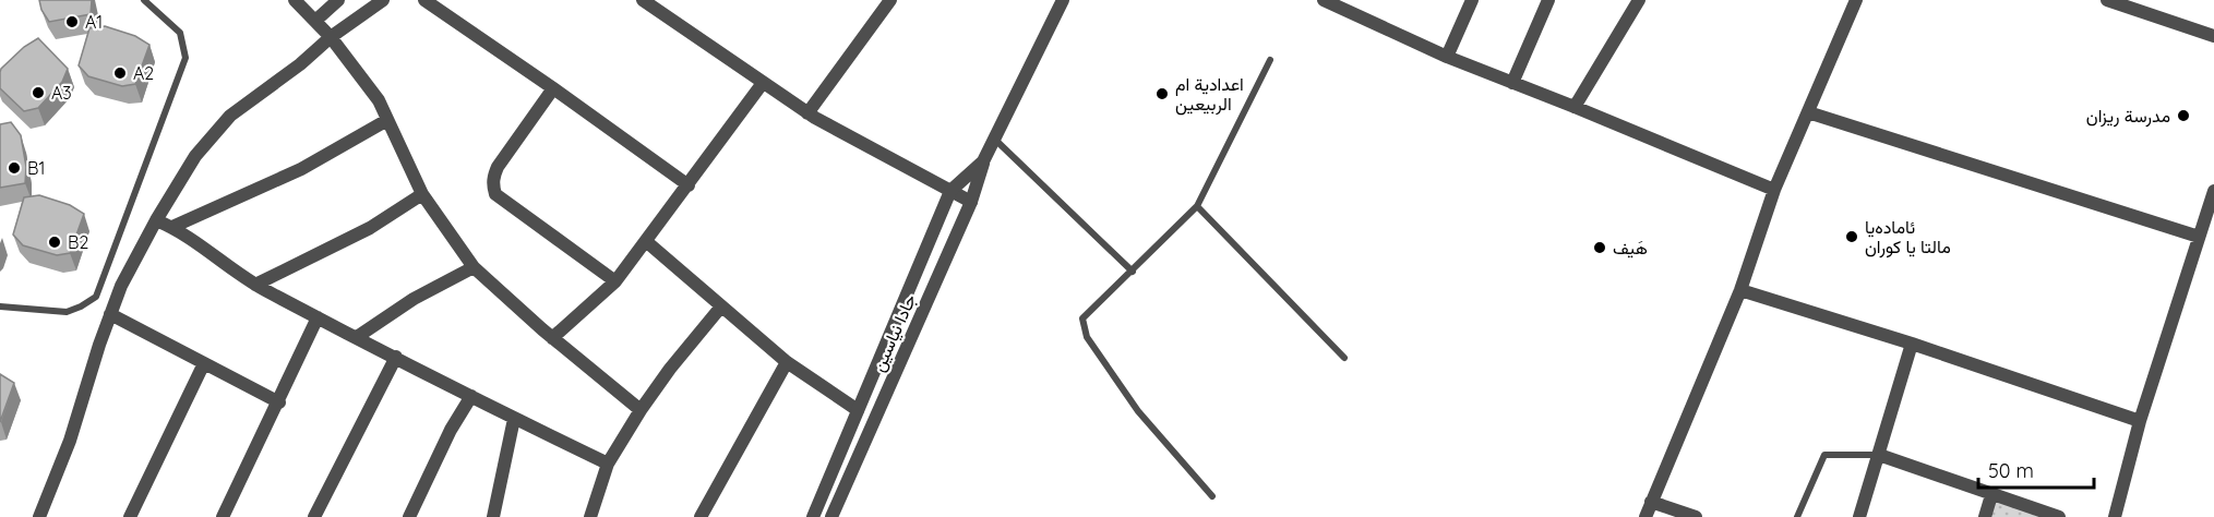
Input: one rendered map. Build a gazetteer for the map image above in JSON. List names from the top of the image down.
{
  "streets": {
    "street": ["جادا نیاسین"]
  },
  "places": [
    "A1",
    "A2",
    "A3",
    "اعدادية ام الربيعين",
    "مدرسة ريزان",
    "B1",
    "ئامادەيا مالتا يا كوران",
    "B2",
    "هَيف"
  ],
  "scale_bar": "50 m"
}
